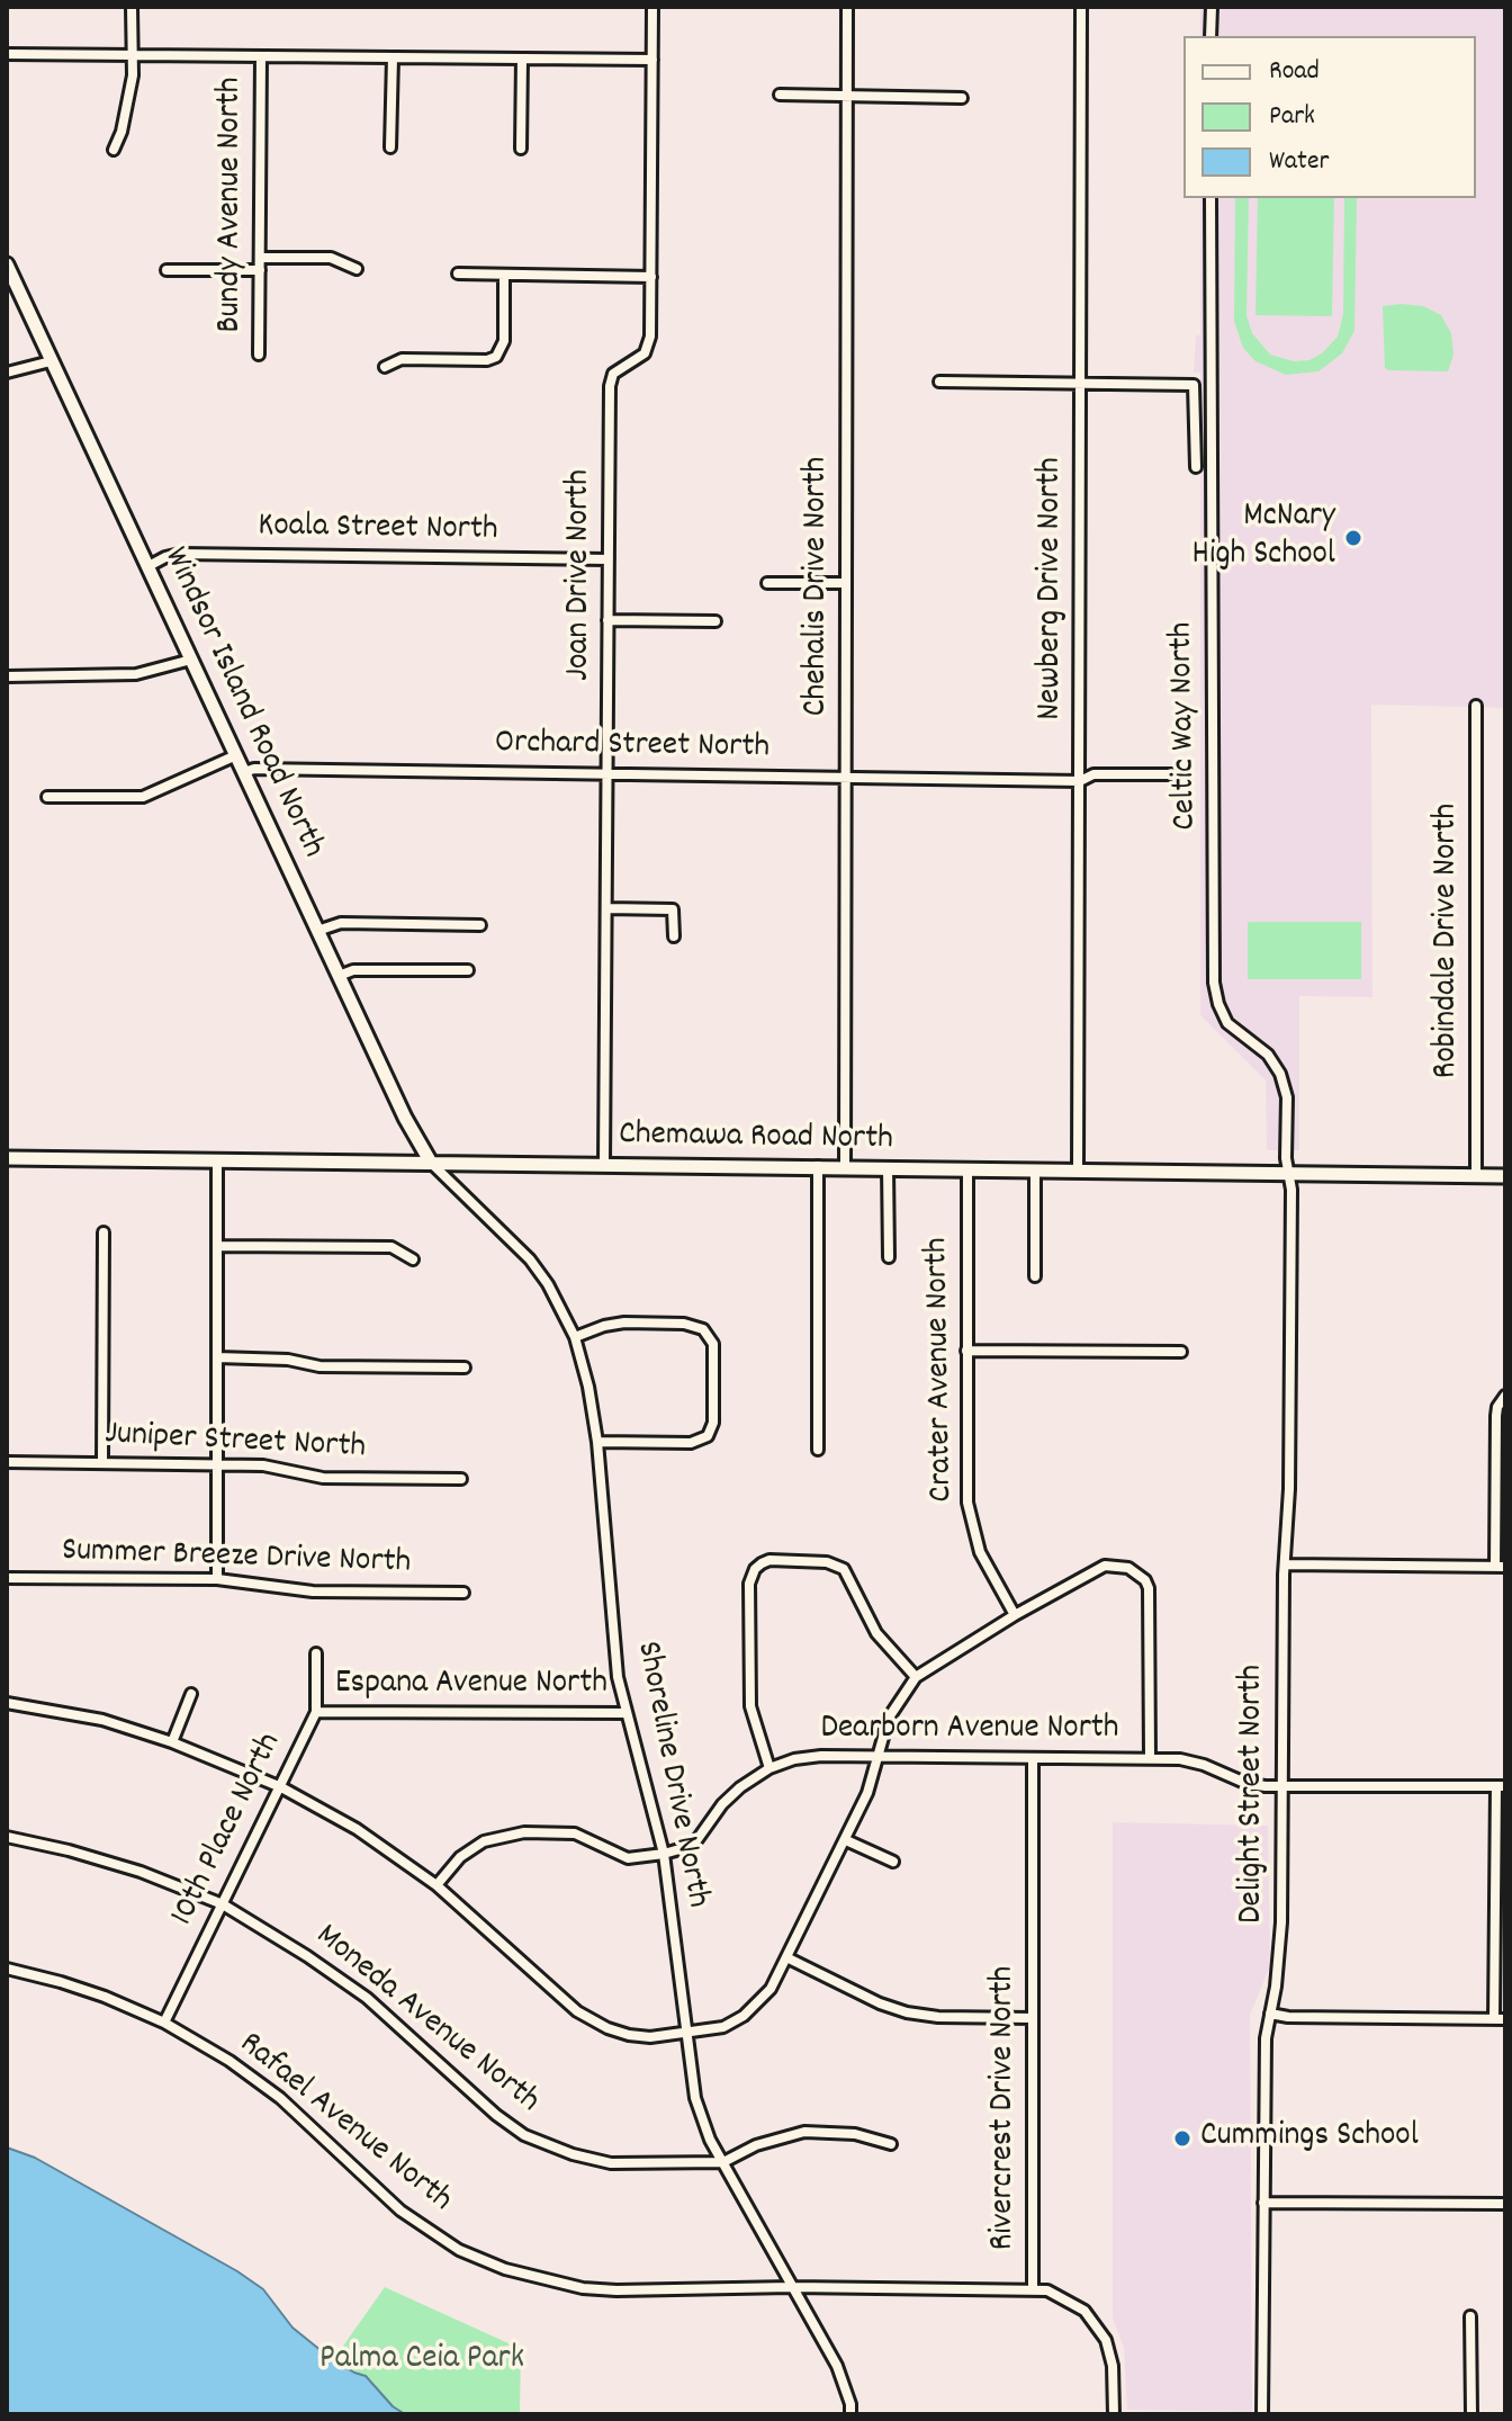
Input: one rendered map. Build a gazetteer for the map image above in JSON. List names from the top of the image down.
{
  "streets": {
    "street": [
      "Bundy Avenue North",
      "Koala Street North",
      "Joan Drive North",
      "Chehalis Drive North",
      "Newberg Drive North",
      "Windsor Island Road North",
      "Celtic Way North",
      "Orchard Street North",
      "Robindale Drive North",
      "Chemawa Road North",
      "Crater Avenue North",
      "Juniper Street North",
      "Summer Breeze Drive North",
      "Espana Avenue North",
      "Dearborn Avenue North",
      "Shoreline Drive North",
      "Delight Street North",
      "10th Place North",
      "Moneda Avenue North",
      "Rivercrest Drive North",
      "Rafael Avenue North"
    ]
  },
  "crossings": [
    ["Koala Street North", "Joan Drive North"],
    ["Koala Street North", "Windsor Island Road North"],
    ["Joan Drive North", "Orchard Street North"],
    ["Joan Drive North", "Chemawa Road North"],
    ["Chehalis Drive North", "Orchard Street North"],
    ["Chehalis Drive North", "Chemawa Road North"],
    ["Newberg Drive North", "Orchard Street North"],
    ["Newberg Drive North", "Chemawa Road North"],
    ["Windsor Island Road North", "Orchard Street North"],
    ["Windsor Island Road North", "Chemawa Road North"],
    ["Windsor Island Road North", "Shoreline Drive North"],
    ["Celtic Way North", "Chemawa Road North"],
    ["Celtic Way North", "Delight Street North"],
    ["Robindale Drive North", "Chemawa Road North"],
    ["Chemawa Road North", "Crater Avenue North"],
    ["Chemawa Road North", "Shoreline Drive North"],
    ["Chemawa Road North", "Delight Street North"],
    ["Espana Avenue North", "Shoreline Drive North"],
    ["Espana Avenue North", "10th Place North"],
    ["Dearborn Avenue North", "Shoreline Drive North"],
    ["Dearborn Avenue North", "Delight Street North"],
    ["Dearborn Avenue North", "Rivercrest Drive North"],
    ["Shoreline Drive North", "Moneda Avenue North"],
    ["Shoreline Drive North", "Rafael Avenue North"],
    ["10th Place North", "Moneda Avenue North"],
    ["10th Place North", "Rafael Avenue North"],
    ["Rivercrest Drive North", "Rafael Avenue North"]
  ],
  "parks": ["Palma Ceia Park"],
  "places": ["McNary High School", "Cummings School"],
  "legend": ["Road", "Park", "Water"]
}
